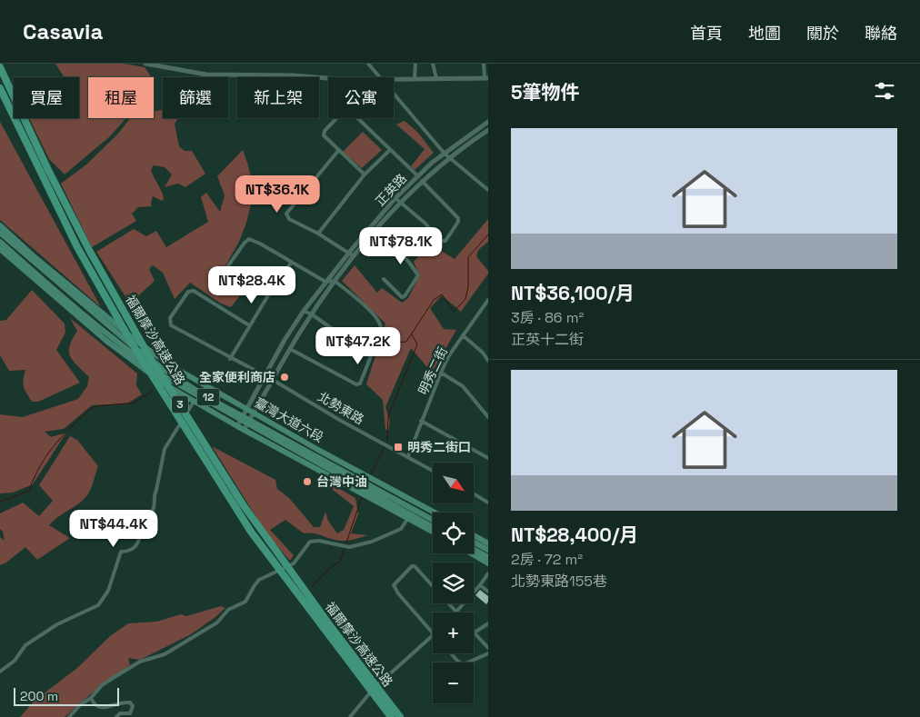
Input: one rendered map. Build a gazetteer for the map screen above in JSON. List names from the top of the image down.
{
  "streets": {
    "highway": ["福爾摩沙高速公路", "3"],
    "main road": ["12", "臺灣大道六段"],
    "street": ["正英路", "明秀二街", "北勢東路"]
  },
  "crossings": [
    ["正英路", "北勢東路"],
    ["正英路", "臺灣大道六段"],
    ["明秀二街", "北勢東路"]
  ],
  "places": {
    "other": ["全家便利商店", "台灣中油"],
    "transit": ["明秀二街口"]
  },
  "scale_bar": "200 m",
  "north": "bottom right",
  "page": {
    "header": "Casavia",
    "nav": [
      "首頁",
      "地圖",
      "關於",
      "聯絡"
    ],
    "heading": "5筆物件",
    "chip": [
      "買屋",
      "租屋",
      "篩選",
      "新上架",
      "公寓"
    ],
    "list": [
      {
        "name": "NT$36,100/月",
        "note": "3房 · 86 m² · 正英十二街"
      },
      {
        "name": "NT$28,400/月",
        "note": "2房 · 72 m² · 北勢東路155巷"
      }
    ],
    "price": [
      "NT$36.1K",
      "NT$78.1K",
      "NT$28.4K",
      "NT$47.2K",
      "NT$44.4K"
    ],
    "map_buttons": ["+", "−"],
    "scale": "200 m"
  }
}
